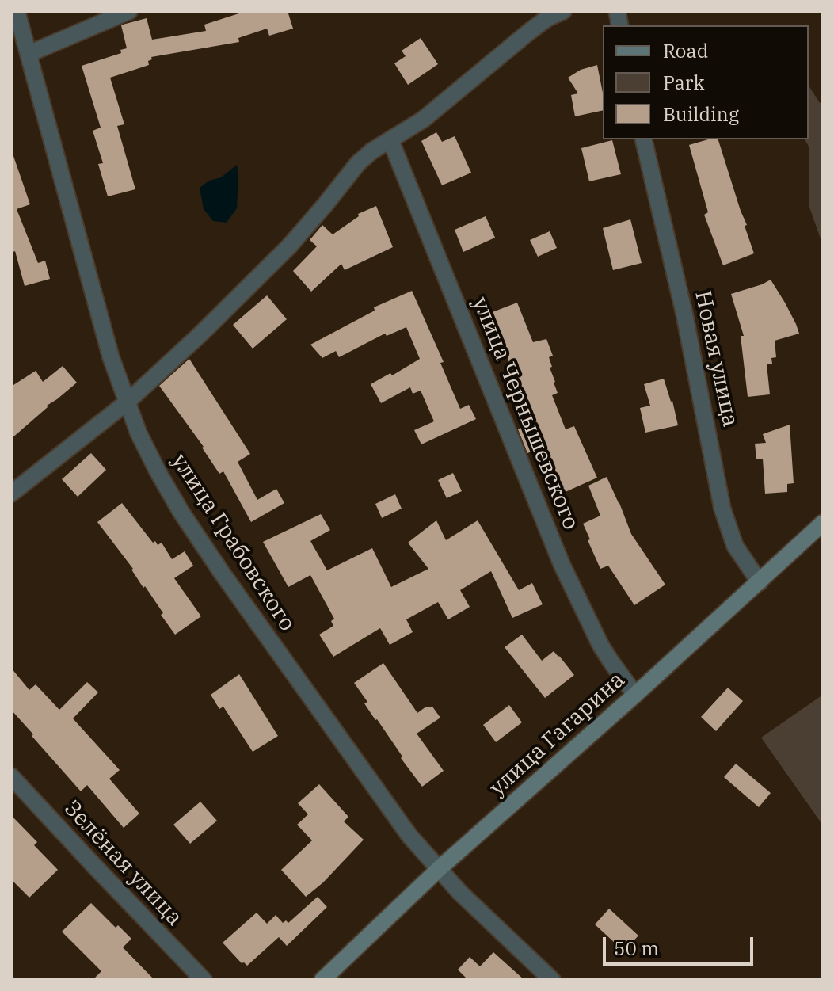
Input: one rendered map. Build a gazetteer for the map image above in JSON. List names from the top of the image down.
{
  "streets": {
    "main road": ["улица Гагарина"],
    "street": [
      "Новая улица",
      "улица Чернышевского",
      "улица Грабовского",
      "Зелёная улица"
    ]
  },
  "crossings": [
    ["Новая улица", "улица Гагарина"],
    ["улица Чернышевского", "улица Гагарина"],
    ["улица Грабовского", "улица Гагарина"]
  ],
  "legend": ["Road", "Park", "Building"],
  "scale_bar": "50 m"
}
